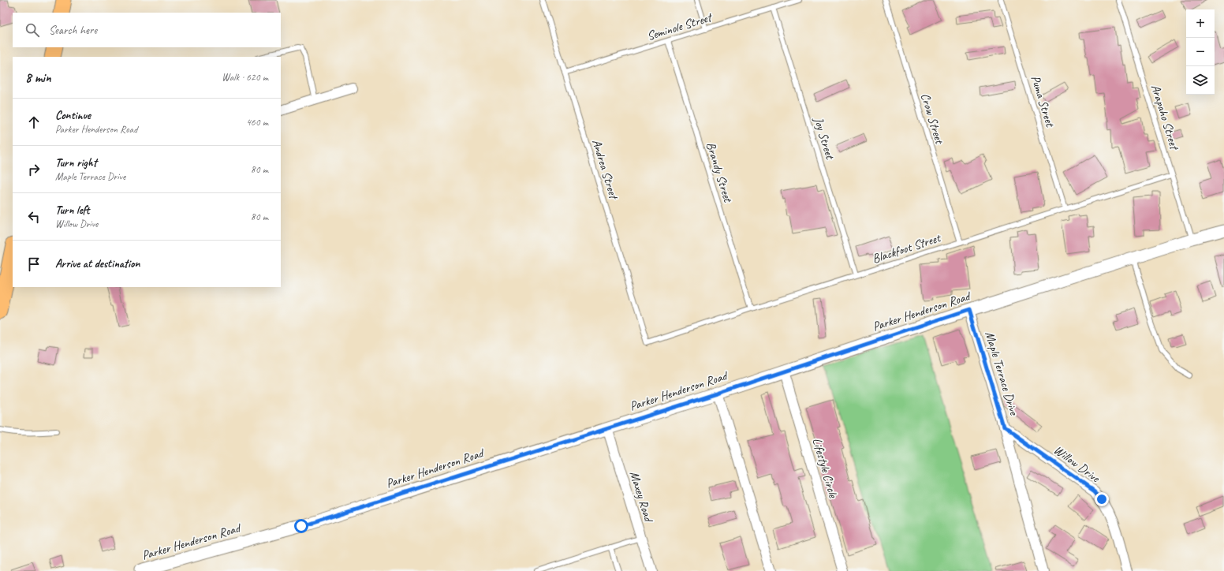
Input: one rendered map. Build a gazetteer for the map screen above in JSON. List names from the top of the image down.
{
  "streets": {
    "street": [
      "Parker Henderson Road",
      "Maple Terrace Drive",
      "Willow Drive",
      "Lifestyle Circle",
      "Maxey Road"
    ],
    "lane": [
      "Seminole Street",
      "Puma Street",
      "Arapaho Street",
      "Crow Street",
      "Joy Street",
      "Andrea Street",
      "Brandy Street",
      "Blackfoot Street"
    ]
  },
  "crossings": [
    ["Seminole Street", "Joy Street"],
    ["Seminole Street", "Andrea Street"],
    ["Seminole Street", "Brandy Street"],
    ["Puma Street", "Blackfoot Street"],
    ["Arapaho Street", "Blackfoot Street"],
    ["Arapaho Street", "Parker Henderson Road"],
    ["Crow Street", "Blackfoot Street"],
    ["Joy Street", "Blackfoot Street"],
    ["Andrea Street", "Blackfoot Street"],
    ["Brandy Street", "Blackfoot Street"],
    ["Parker Henderson Road", "Maple Terrace Drive"],
    ["Parker Henderson Road", "Lifestyle Circle"],
    ["Parker Henderson Road", "Maxey Road"],
    ["Maple Terrace Drive", "Willow Drive"]
  ],
  "page": {
    "map_buttons": ["+", "−"],
    "search": "Search here",
    "heading": ["8 min", "Walk · 620 m"],
    "list": [
      ["Continue", "Parker Henderson Road", "460 m"],
      ["Turn right", "Maple Terrace Drive", "80 m"],
      ["Turn left", "Willow Drive", "80 m"],
      "Arrive at destination"
    ]
  }
}
